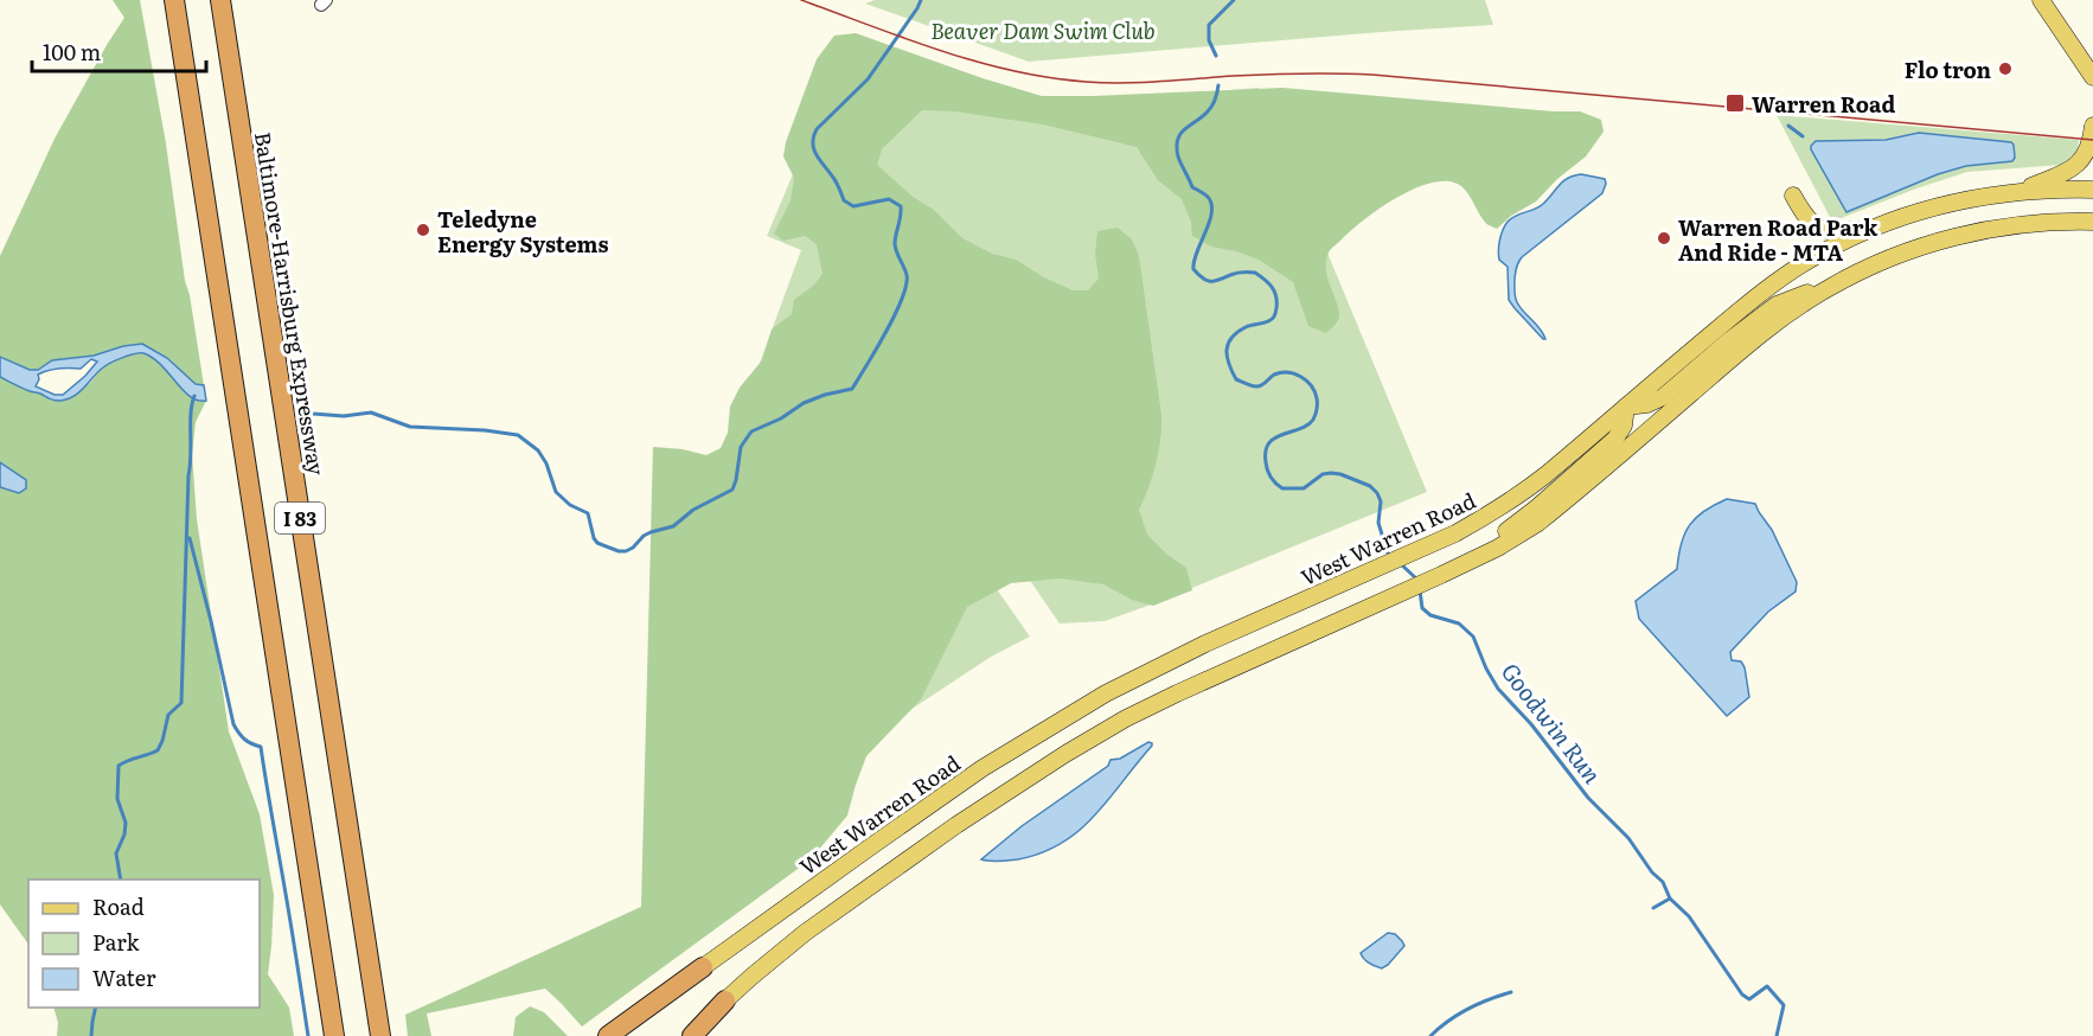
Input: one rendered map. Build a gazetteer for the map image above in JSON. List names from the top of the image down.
{
  "streets": {
    "highway": ["Baltimore-Harrisburg Expressway", "I 83"],
    "main road": ["West Warren Road"]
  },
  "water": ["Goodwin Run"],
  "parks": ["Beaver Dam Swim Club"],
  "places": {
    "other": ["Flo tron", "Teledyne Energy Systems", "Warren Road Park And Ride - MTA"],
    "transit": ["Warren Road"]
  },
  "legend": ["Road", "Park", "Water"],
  "scale_bar": "100 m"
}
